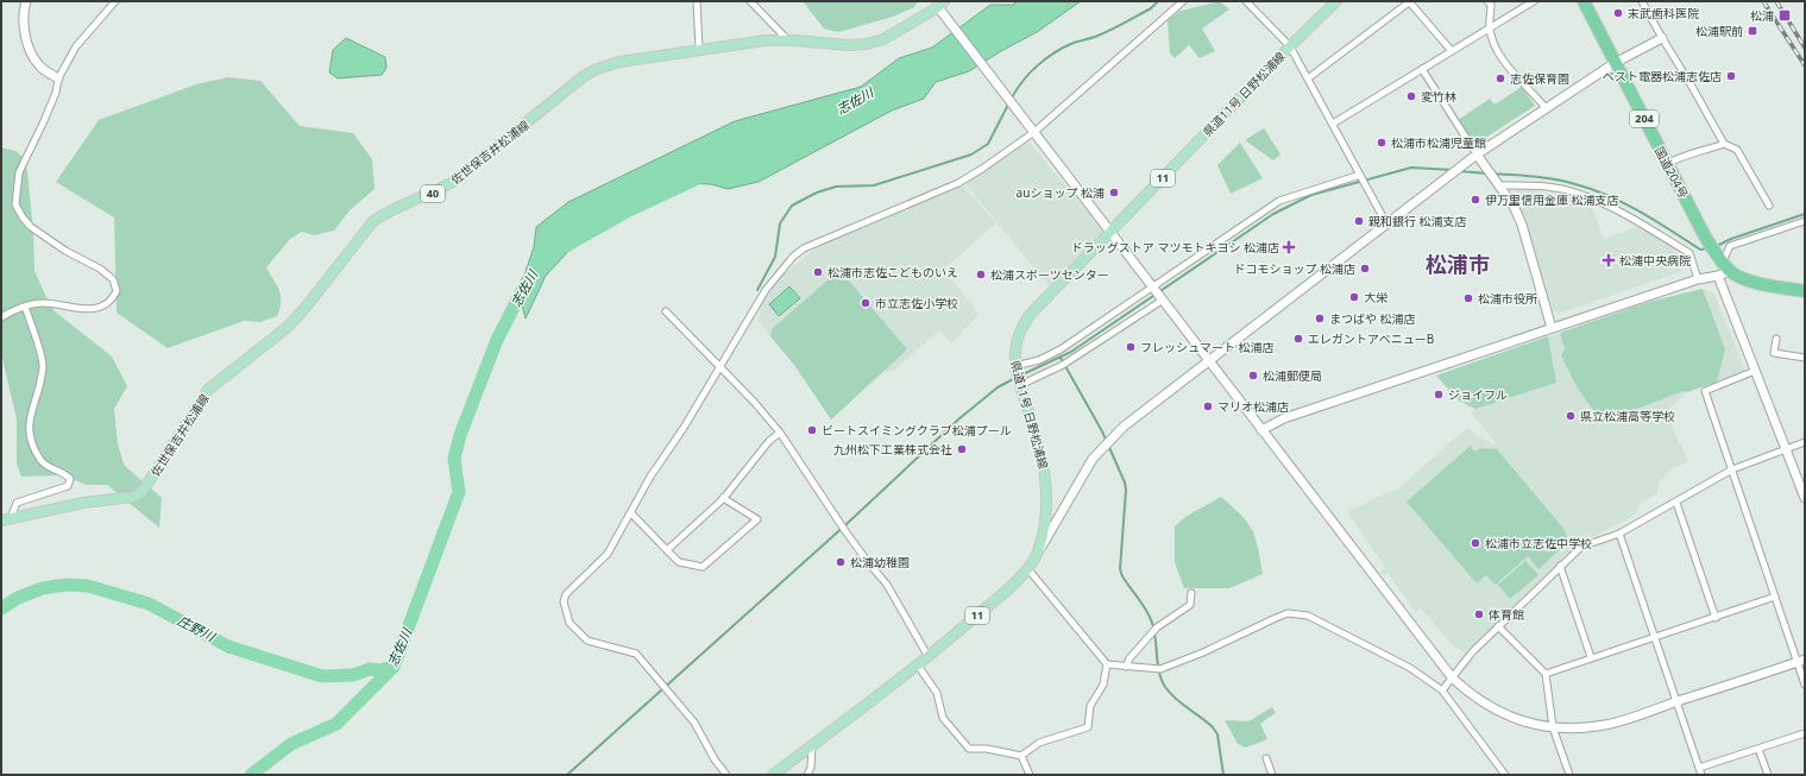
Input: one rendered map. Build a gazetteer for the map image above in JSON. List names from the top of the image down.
{
  "streets": {
    "highway": ["204", "国道204号"],
    "main road": [
      "県道11号 日野松浦線",
      "佐世保吉井松浦線",
      "11",
      "40"
    ]
  },
  "districts": ["松浦市"],
  "water": ["志佐川", "庄野川"],
  "places": {
    "other": [
      "末武歯科医院",
      "ベスト電器松浦志佐店",
      "志佐保育園",
      "変竹林",
      "松浦市松浦児童館",
      "auショップ 松浦",
      "伊万里信用金庫 松浦支店",
      "親和銀行 松浦支店",
      "ドコモショップ 松浦店",
      "松浦市志佐こどものいえ",
      "松浦スポーツセンター",
      "大栄",
      "松浦市役所",
      "市立志佐小学校",
      "まつばや 松浦店",
      "エレガントアベニューB",
      "フレッシュマート 松浦店",
      "松浦郵便局",
      "ジョイフル",
      "マリオ松浦店",
      "県立松浦高等学校",
      "ビートスイミングクラブ松浦プール",
      "九州松下工業株式会社",
      "松浦市立志佐中学校",
      "松浦幼稚園",
      "体育館"
    ],
    "transit": ["松浦", "松浦駅前"],
    "health": ["ドラッグストア マツモトキヨシ 松浦店", "松浦中央病院"]
  }
}
